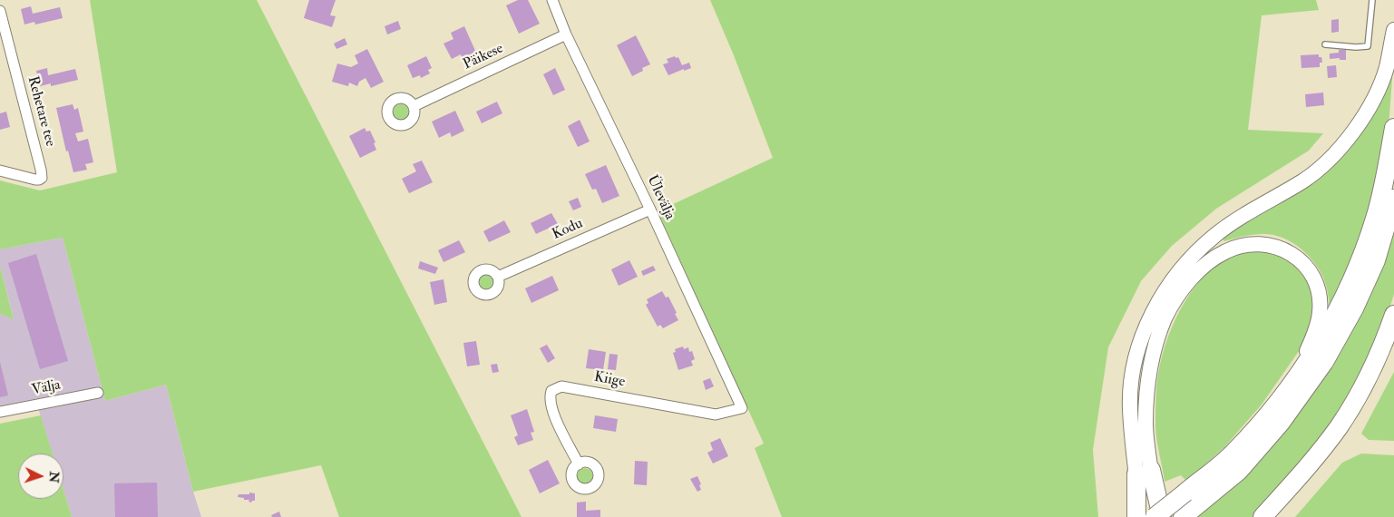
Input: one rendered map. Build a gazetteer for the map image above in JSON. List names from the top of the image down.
{
  "streets": {
    "street": [
      "Päikese",
      "Rehetare tee",
      "Ülevälja",
      "Kodu",
      "Kiige",
      "Välja"
    ]
  },
  "crossings": [
    ["Päikese", "Ülevälja"],
    ["Ülevälja", "Kodu"],
    ["Ülevälja", "Kiige"]
  ],
  "north": "right"
}
